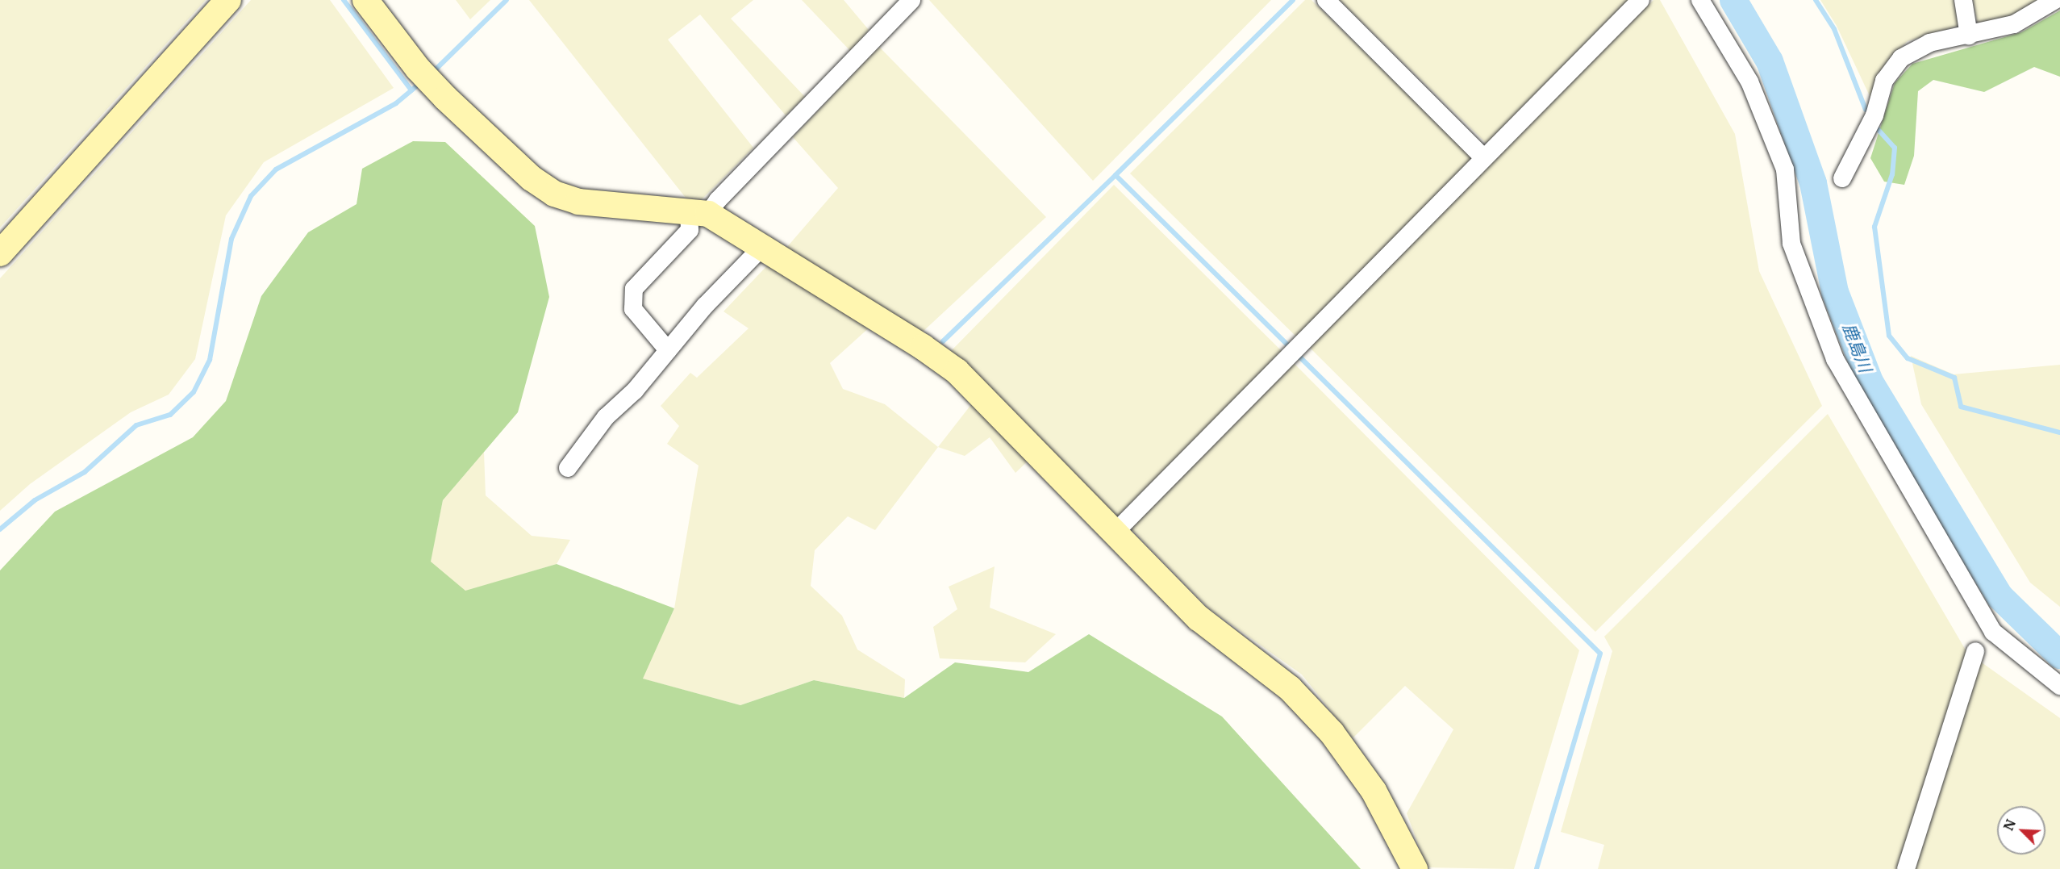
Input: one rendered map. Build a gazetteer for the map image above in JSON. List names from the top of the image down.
{
  "water": ["鹿島川"],
  "north": "top left"
}
